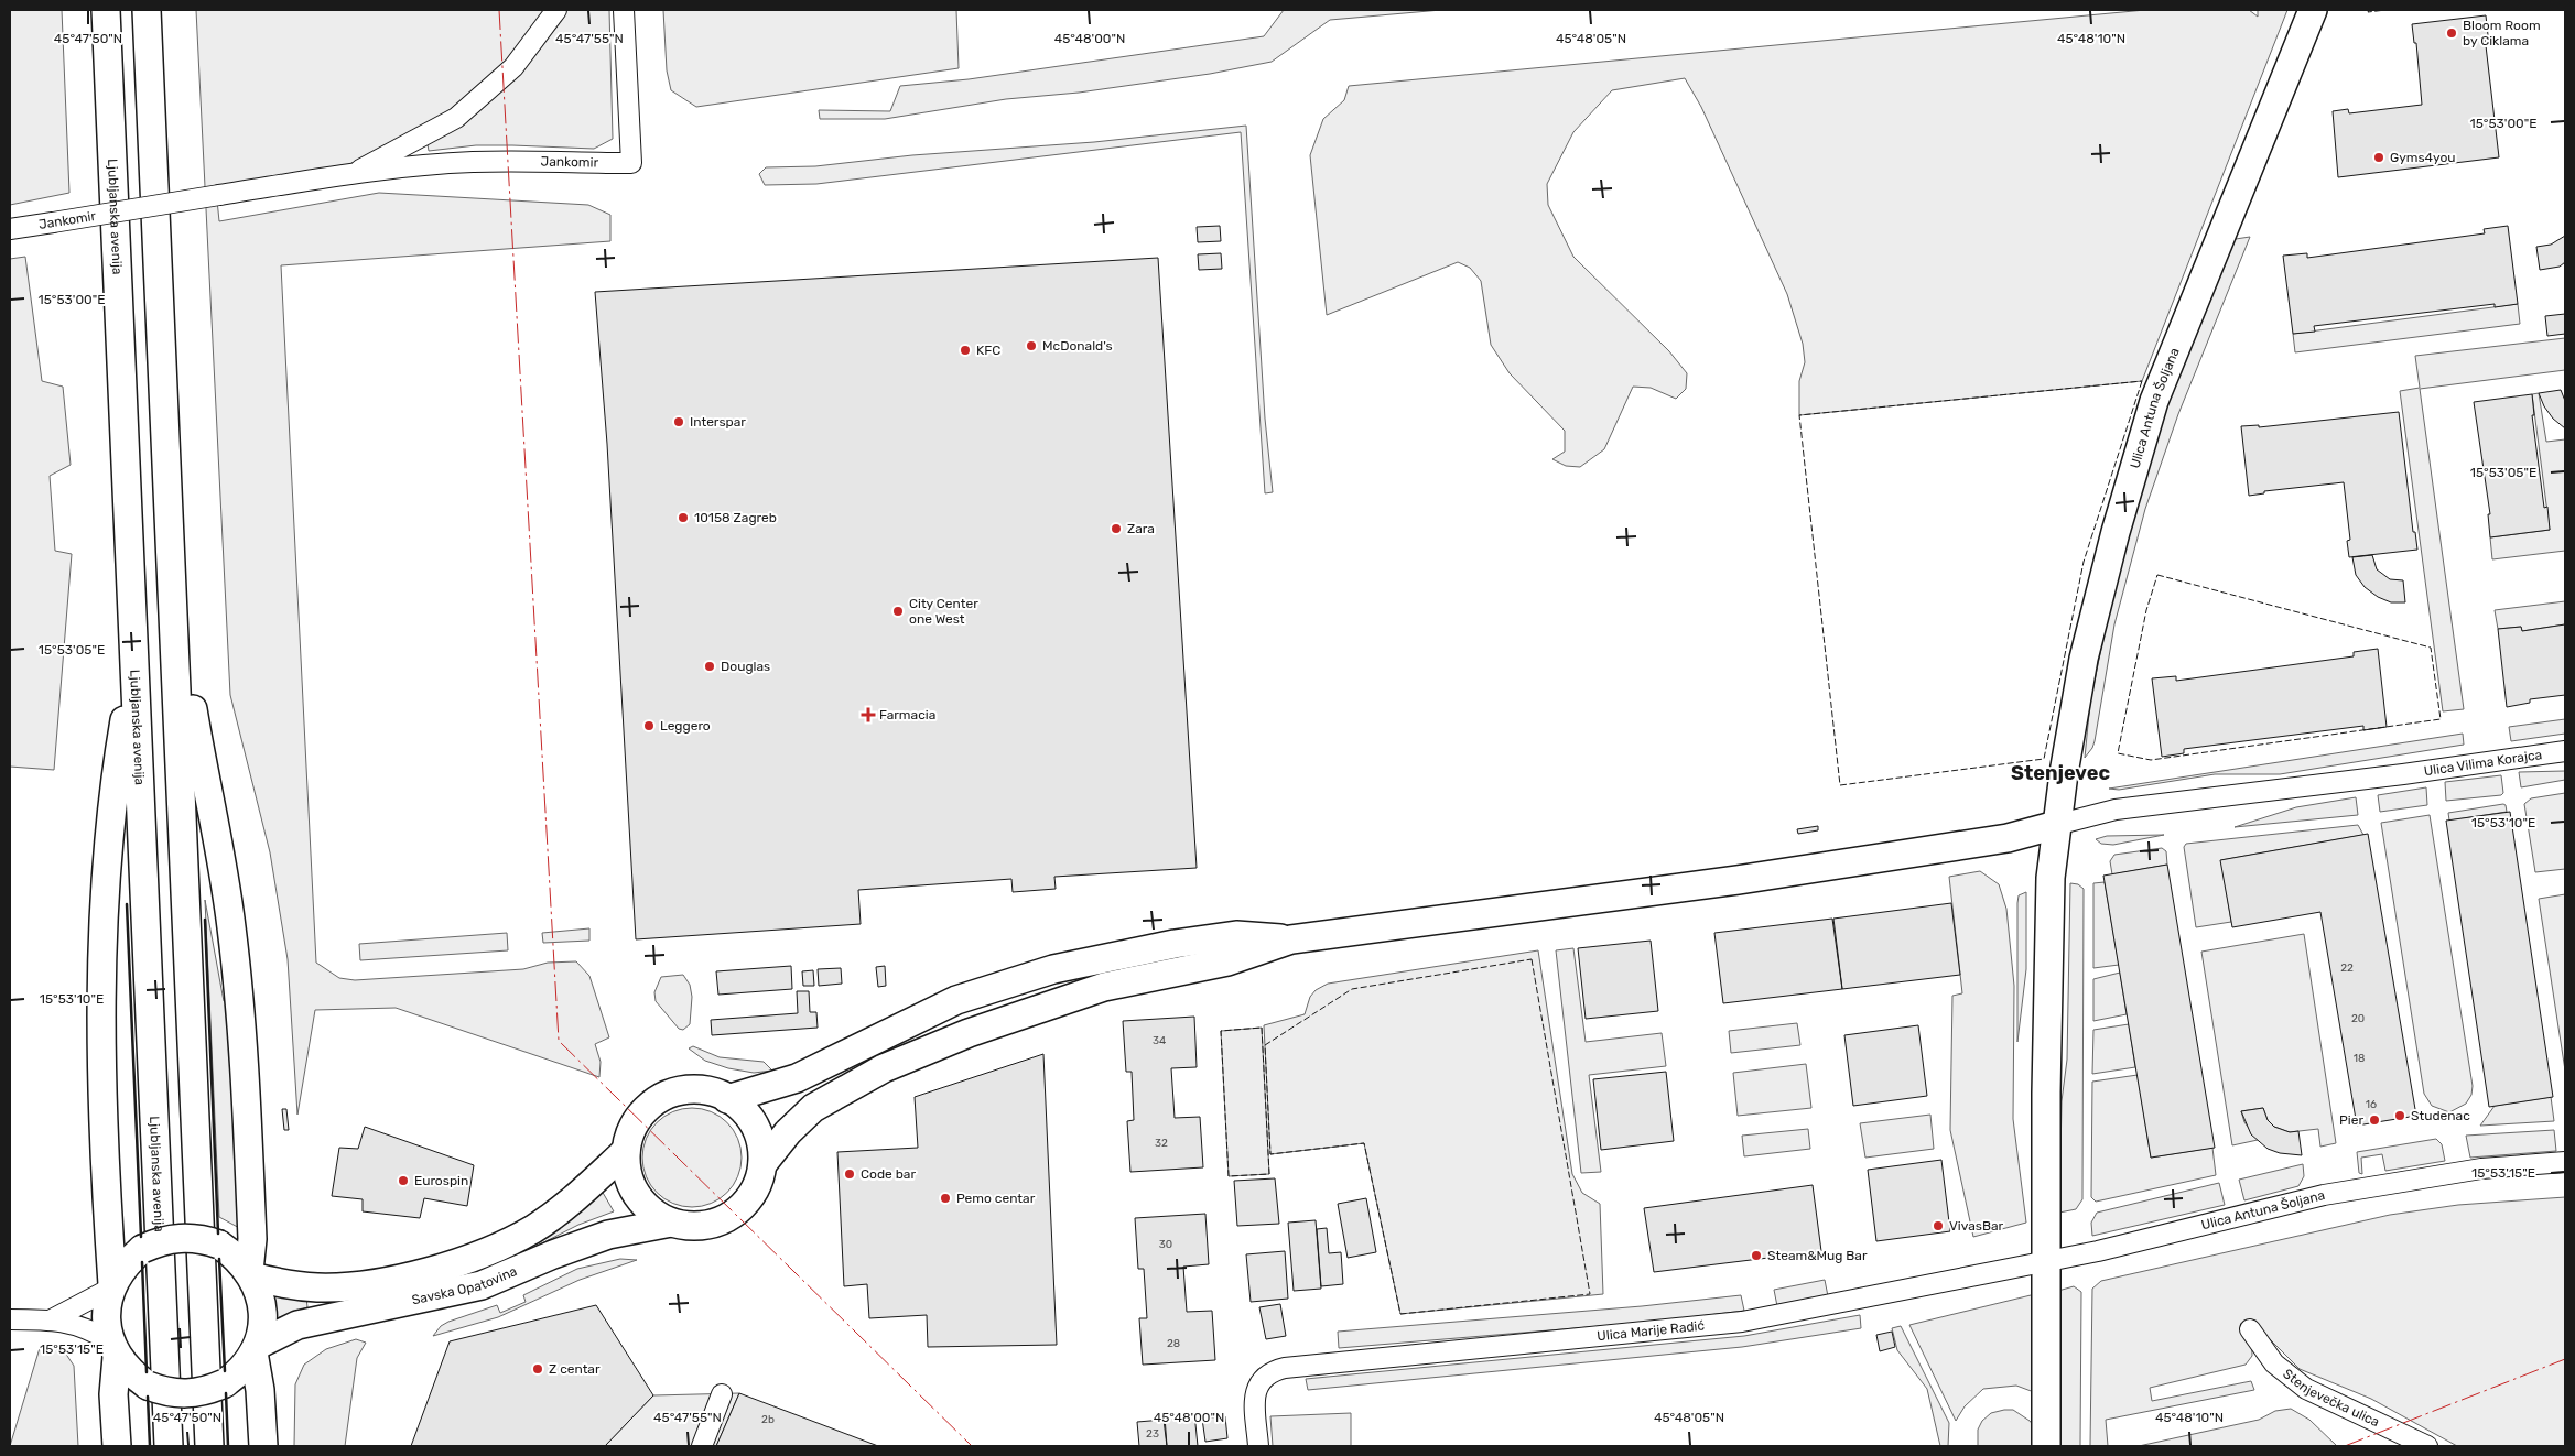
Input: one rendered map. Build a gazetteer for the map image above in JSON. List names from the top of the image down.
{
  "streets": {
    "street": [
      "Jankomir",
      "Ljubljanska avenija",
      "Ulica Antuna Šoljana",
      "Ulica Vilima Korajca",
      "Savska Opatovina",
      "Ulica Marije Radić",
      "Stenjevečka ulica"
    ]
  },
  "crossings": [
    ["Ulica Antuna Šoljana", "Ulica Vilima Korajca"],
    ["Ulica Antuna Šoljana", "Ulica Marije Radić"]
  ],
  "districts": ["Stenjevec"],
  "places": {
    "other": [
      "Bloom Room by Ciklama",
      "Gyms4you",
      "McDonald's",
      "KFC",
      "Interspar",
      "10158 Zagreb",
      "Zara",
      "City Center one West",
      "Douglas",
      "Leggero",
      "Studenac",
      "Pier",
      "Code bar",
      "Eurospin",
      "Pemo centar",
      "VivasBar",
      "Steam&Mug Bar",
      "Z centar"
    ],
    "health": ["Farmacia"]
  },
  "house_numbers": [
    "22",
    "20",
    "34",
    "18",
    "16",
    "32",
    "30",
    "28",
    "2b",
    "23"
  ],
  "coordinates": [
    "45°47'50\"N",
    "45°47'55\"N",
    "45°48'00\"N",
    "45°48'05\"N",
    "45°48'10\"N",
    "15°53'00\"E",
    "15°53'05\"E",
    "15°53'10\"E",
    "15°53'15\"E"
  ]
}
